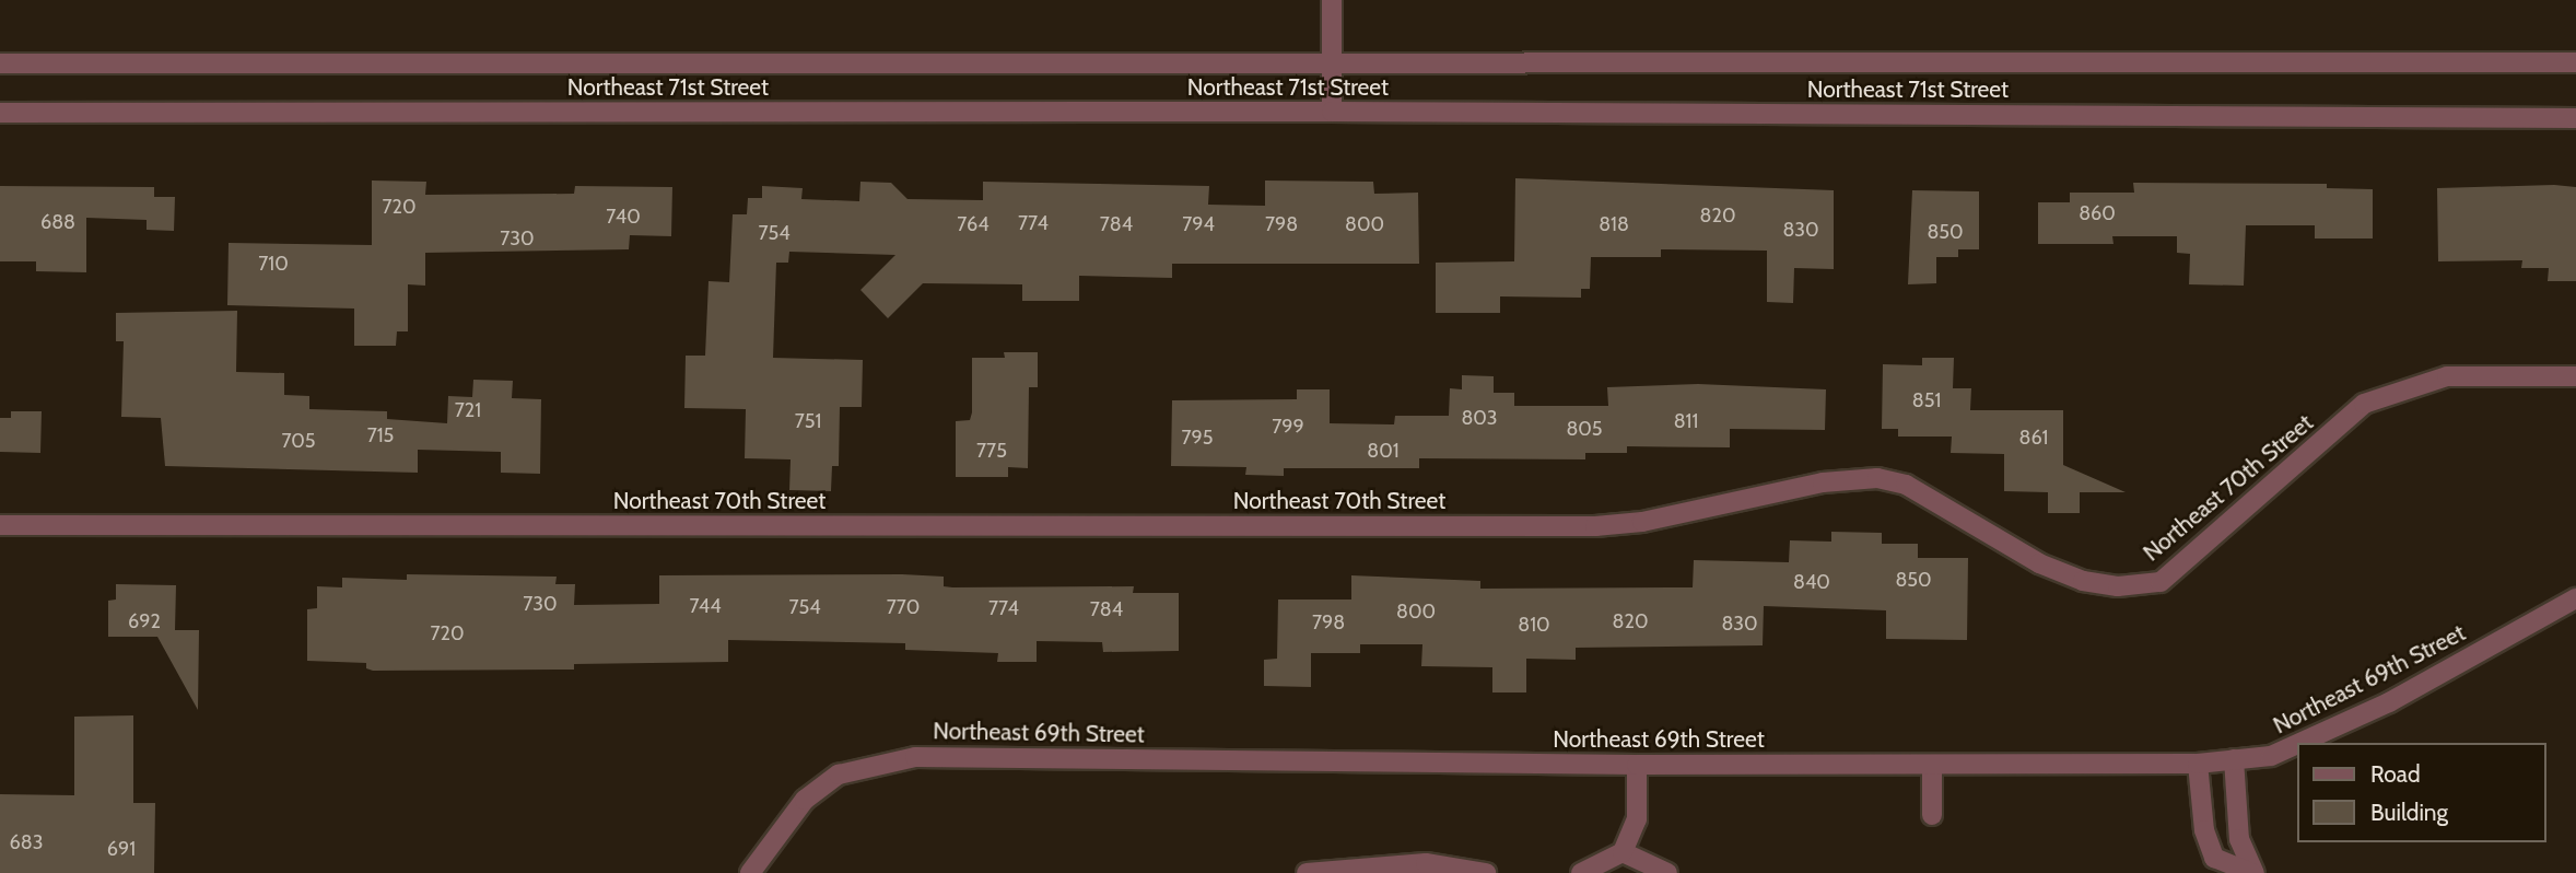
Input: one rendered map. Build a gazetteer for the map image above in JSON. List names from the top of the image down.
{
  "streets": {
    "street": ["Northeast 71st Street", "Northeast 70th Street", "Northeast 69th Street"]
  },
  "house_numbers": [
    "720",
    "860",
    "820",
    "740",
    "688",
    "774",
    "764",
    "784",
    "794",
    "798",
    "800",
    "818",
    "830",
    "850",
    "754",
    "730",
    "710",
    "851",
    "721",
    "803",
    "751",
    "811",
    "799",
    "805",
    "715",
    "795",
    "861",
    "705",
    "775",
    "801",
    "850",
    "840",
    "730",
    "744",
    "754",
    "770",
    "774",
    "784",
    "800",
    "692",
    "820",
    "798",
    "830",
    "810",
    "720",
    "683",
    "691"
  ],
  "legend": ["Road", "Building"]
}
